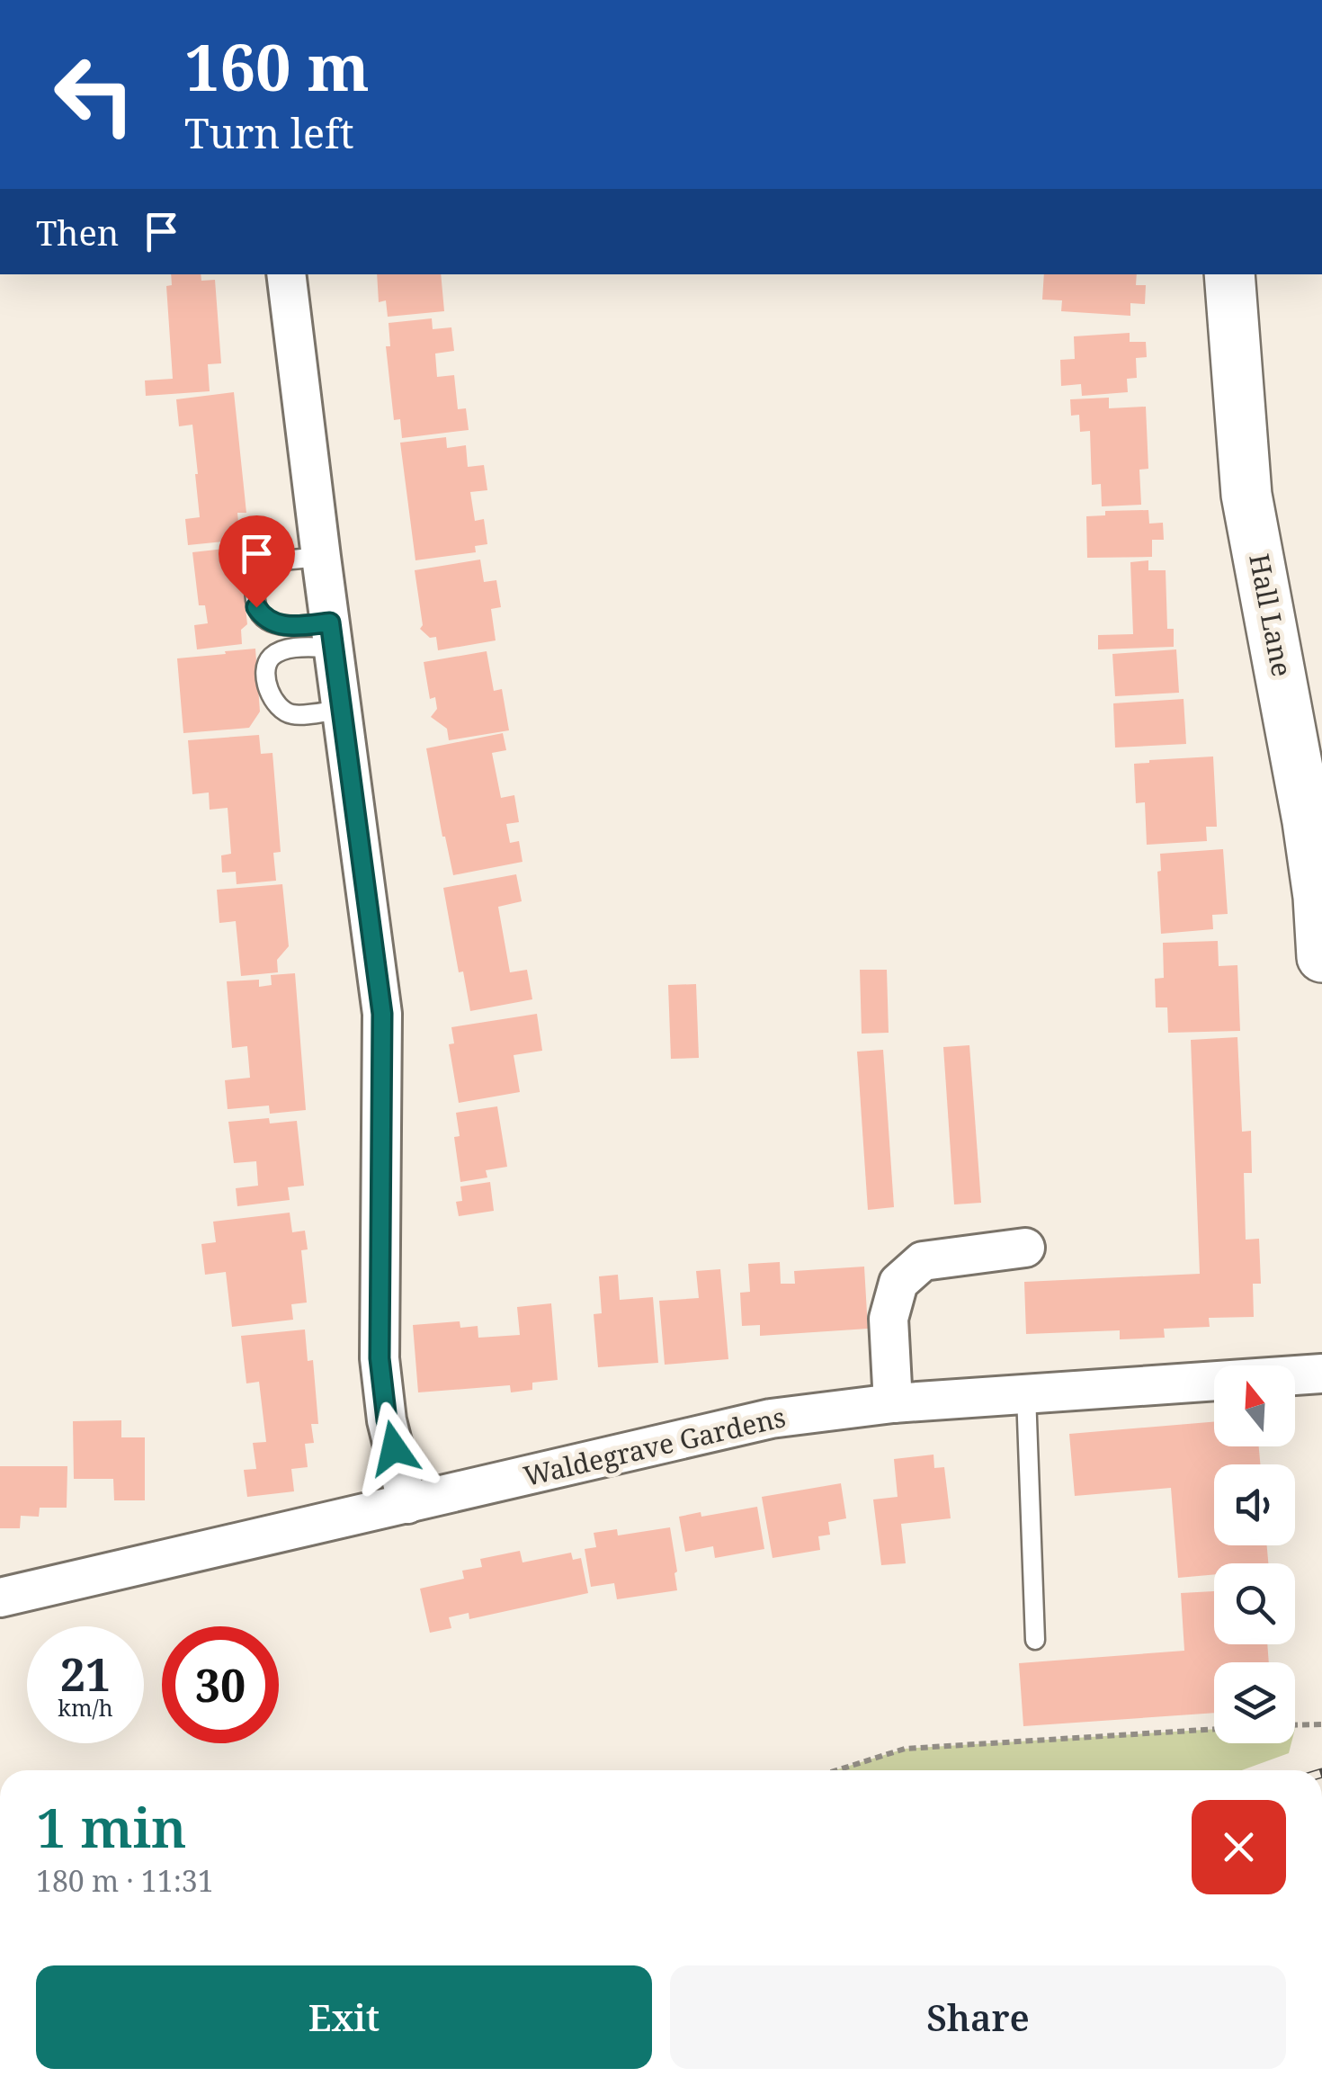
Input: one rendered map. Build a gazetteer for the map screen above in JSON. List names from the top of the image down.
{
  "streets": {
    "street": ["Hall Lane", "Waldegrave Gardens"]
  },
  "north": "top",
  "page": {
    "turn": ["160 m", "Turn left"],
    "then": "Then",
    "speed": "21 km/h",
    "limit": "30",
    "heading": ["1 min", "180 m · 11:31"],
    "buttons": ["Exit", "Share"]
  }
}
